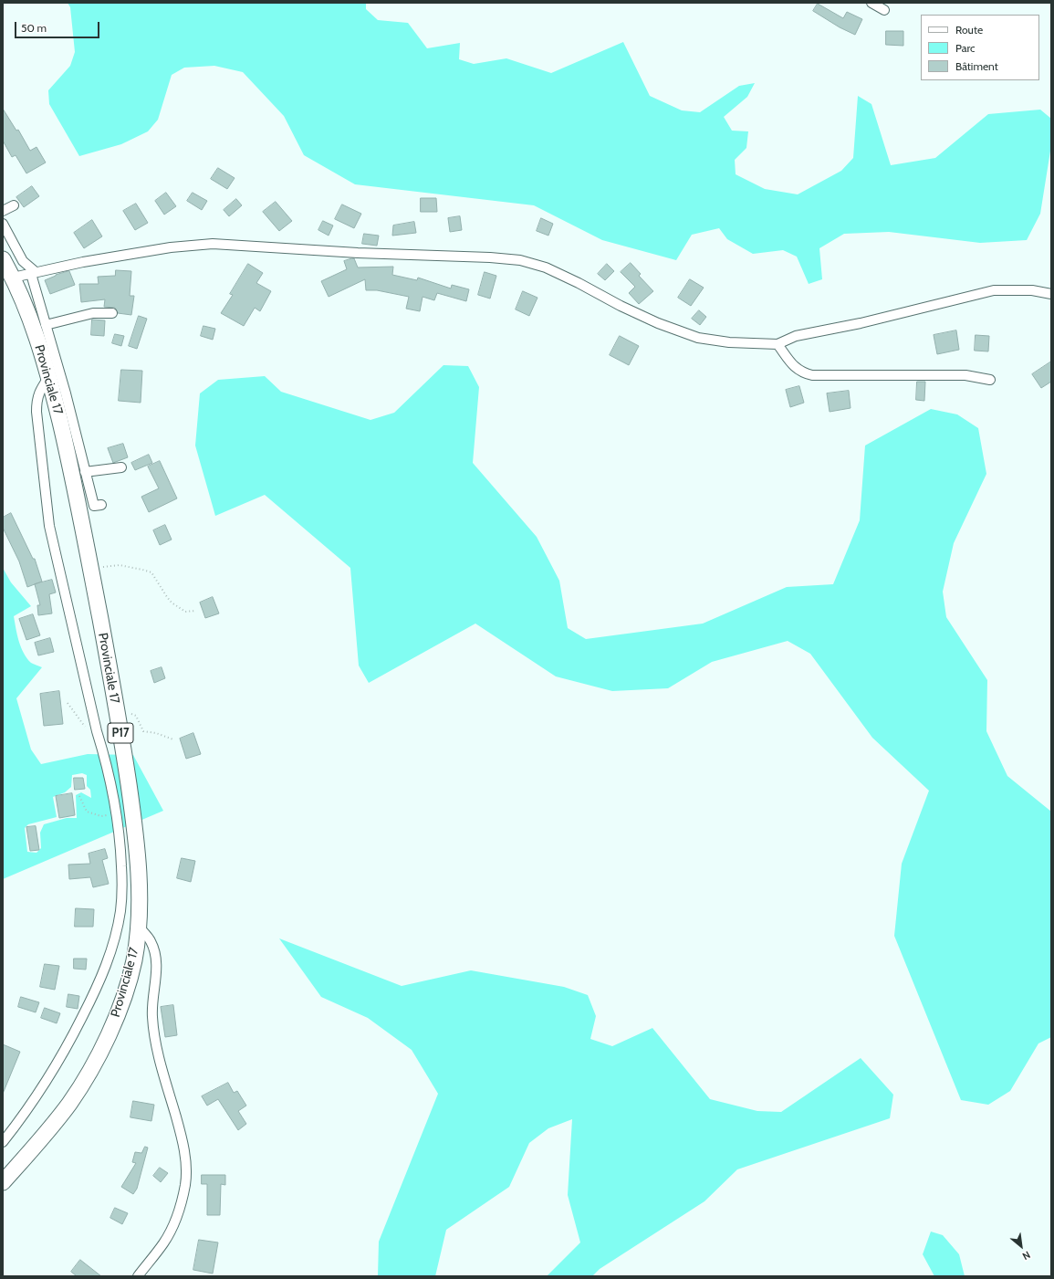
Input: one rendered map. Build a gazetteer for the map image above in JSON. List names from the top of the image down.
{
  "streets": {
    "main road": ["Provinciale 17", "P17"]
  },
  "legend": ["Route", "Parc", "Bâtiment"],
  "scale_bar": "50 m",
  "north": "bottom right"
}
